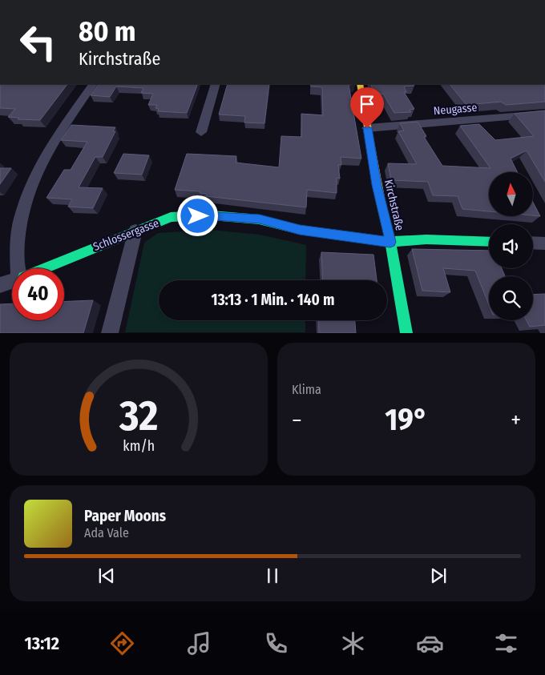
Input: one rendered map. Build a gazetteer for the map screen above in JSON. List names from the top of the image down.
{
  "streets": {
    "street": ["Neugasse", "Kirchstraße", "Schlossergasse"]
  },
  "crossings": [
    ["Neugasse", "Kirchstraße"],
    ["Kirchstraße", "Schlossergasse"]
  ],
  "north": "top",
  "page": {
    "turn": ["80 m", "Kirchstraße"],
    "limit": "40",
    "trip": "13:13 · 1 Min. · 140 m",
    "tile": "Klima",
    "heat": ["−", "19°", "+"],
    "song": ["Paper Moons", "Ada Vale"],
    "tabs": "13:12",
    "gauge": ["32", "km/h"]
  }
}
